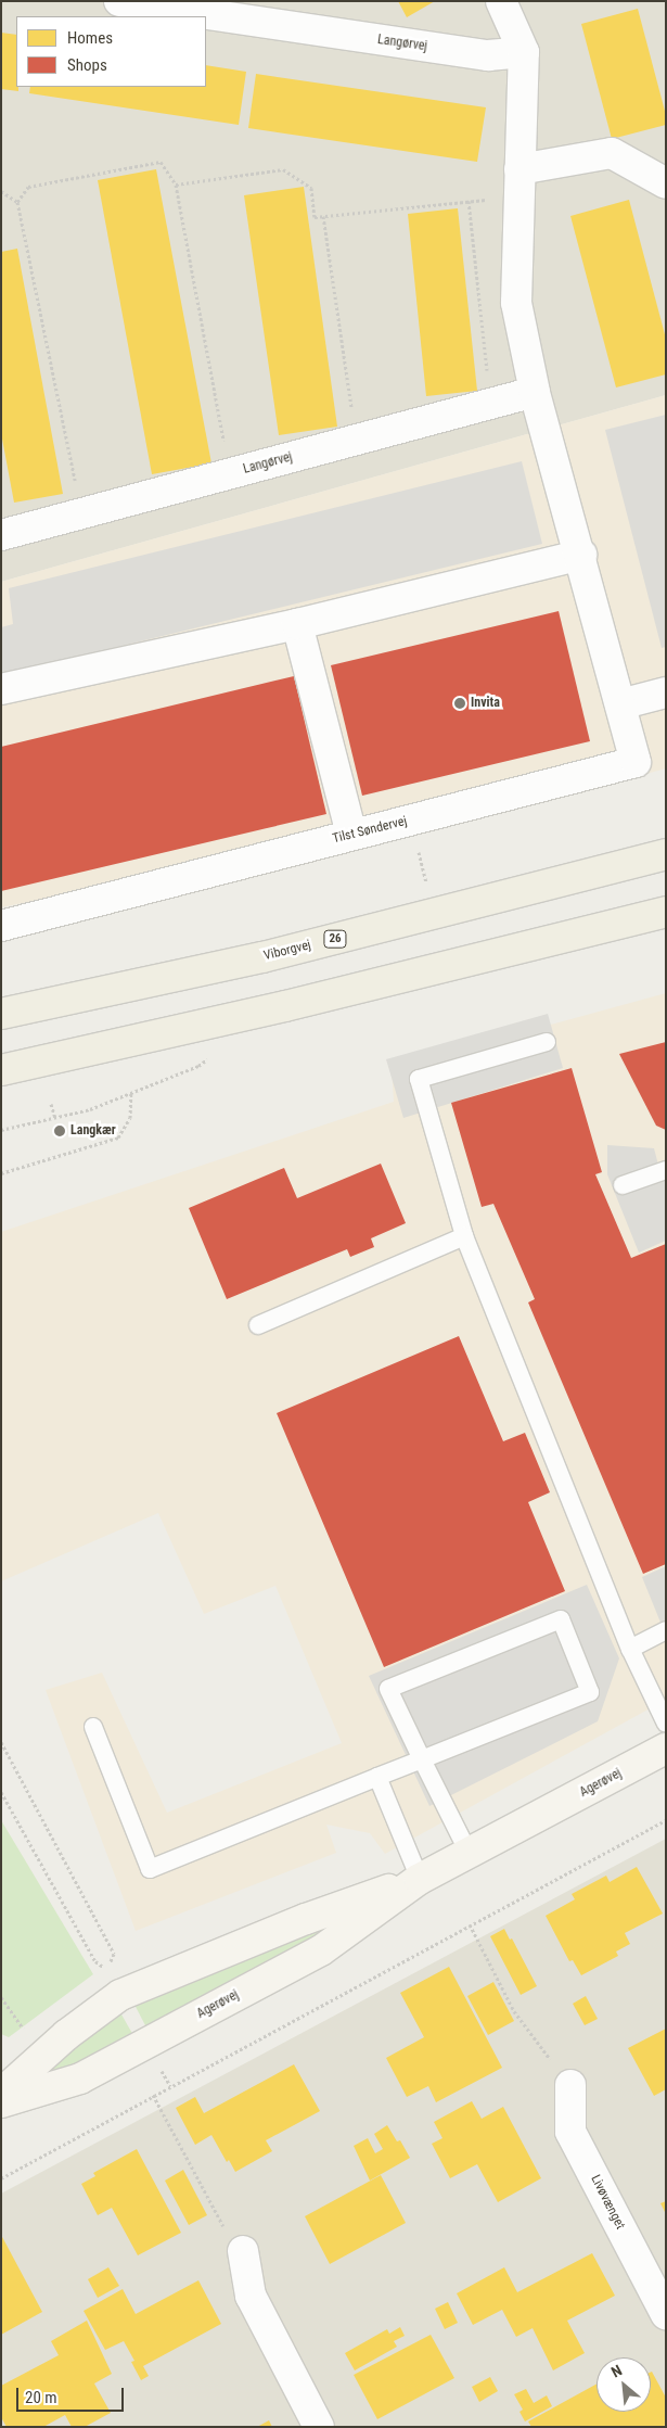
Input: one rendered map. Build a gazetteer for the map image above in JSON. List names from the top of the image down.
{
  "streets": {
    "main road": ["26", "Viborgvej"],
    "street": [
      "Langørvej",
      "Tilst Søndervej",
      "Agerøvej",
      "Livøvænget"
    ]
  },
  "places": ["Invita", "Langkær"],
  "legend": ["Homes", "Shops"],
  "scale_bar": "20 m",
  "north": "top left"
}
